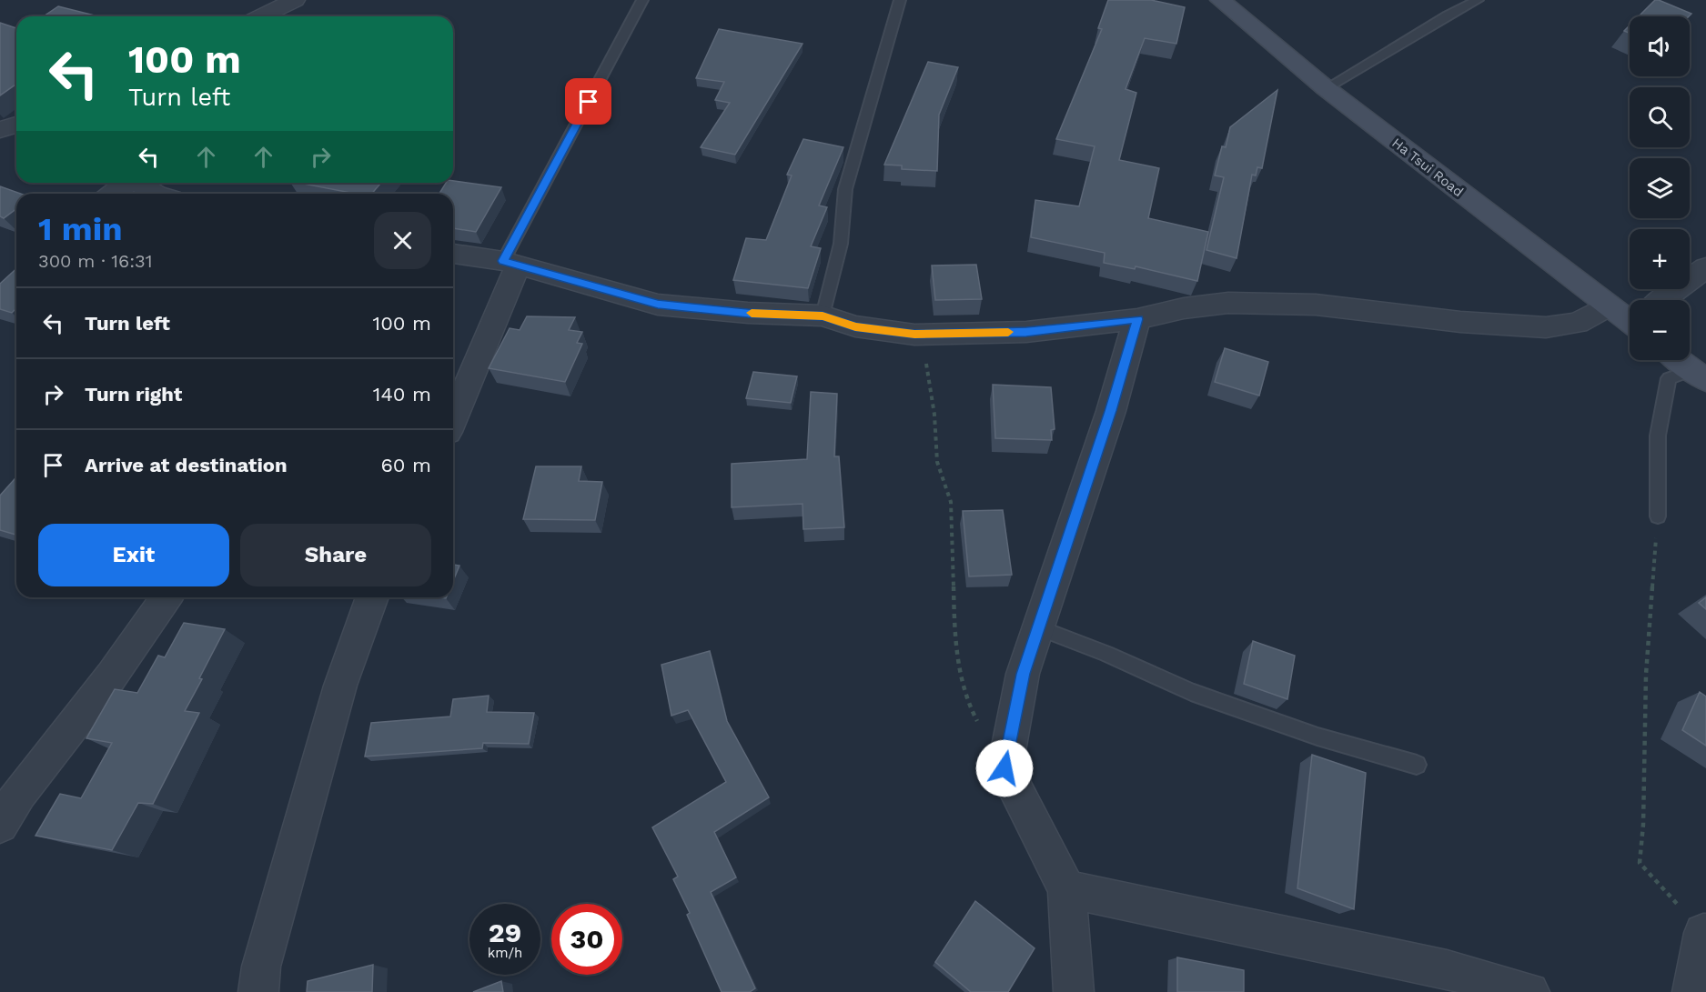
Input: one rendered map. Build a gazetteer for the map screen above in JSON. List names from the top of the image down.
{
  "streets": {
    "street": ["Ha Tsui Road"]
  },
  "page": {
    "map_buttons": ["+", "−"],
    "turn": ["100 m", "Turn left"],
    "heading": ["1 min", "300 m · 16:31"],
    "list": [
      {
        "name": "Turn left",
        "value": "100 m"
      },
      {
        "name": "Turn right",
        "value": "140 m"
      },
      {
        "name": "Arrive at destination",
        "value": "60 m"
      }
    ],
    "buttons": ["Exit", "Share"],
    "speed": "29 km/h",
    "limit": "30"
  }
}
